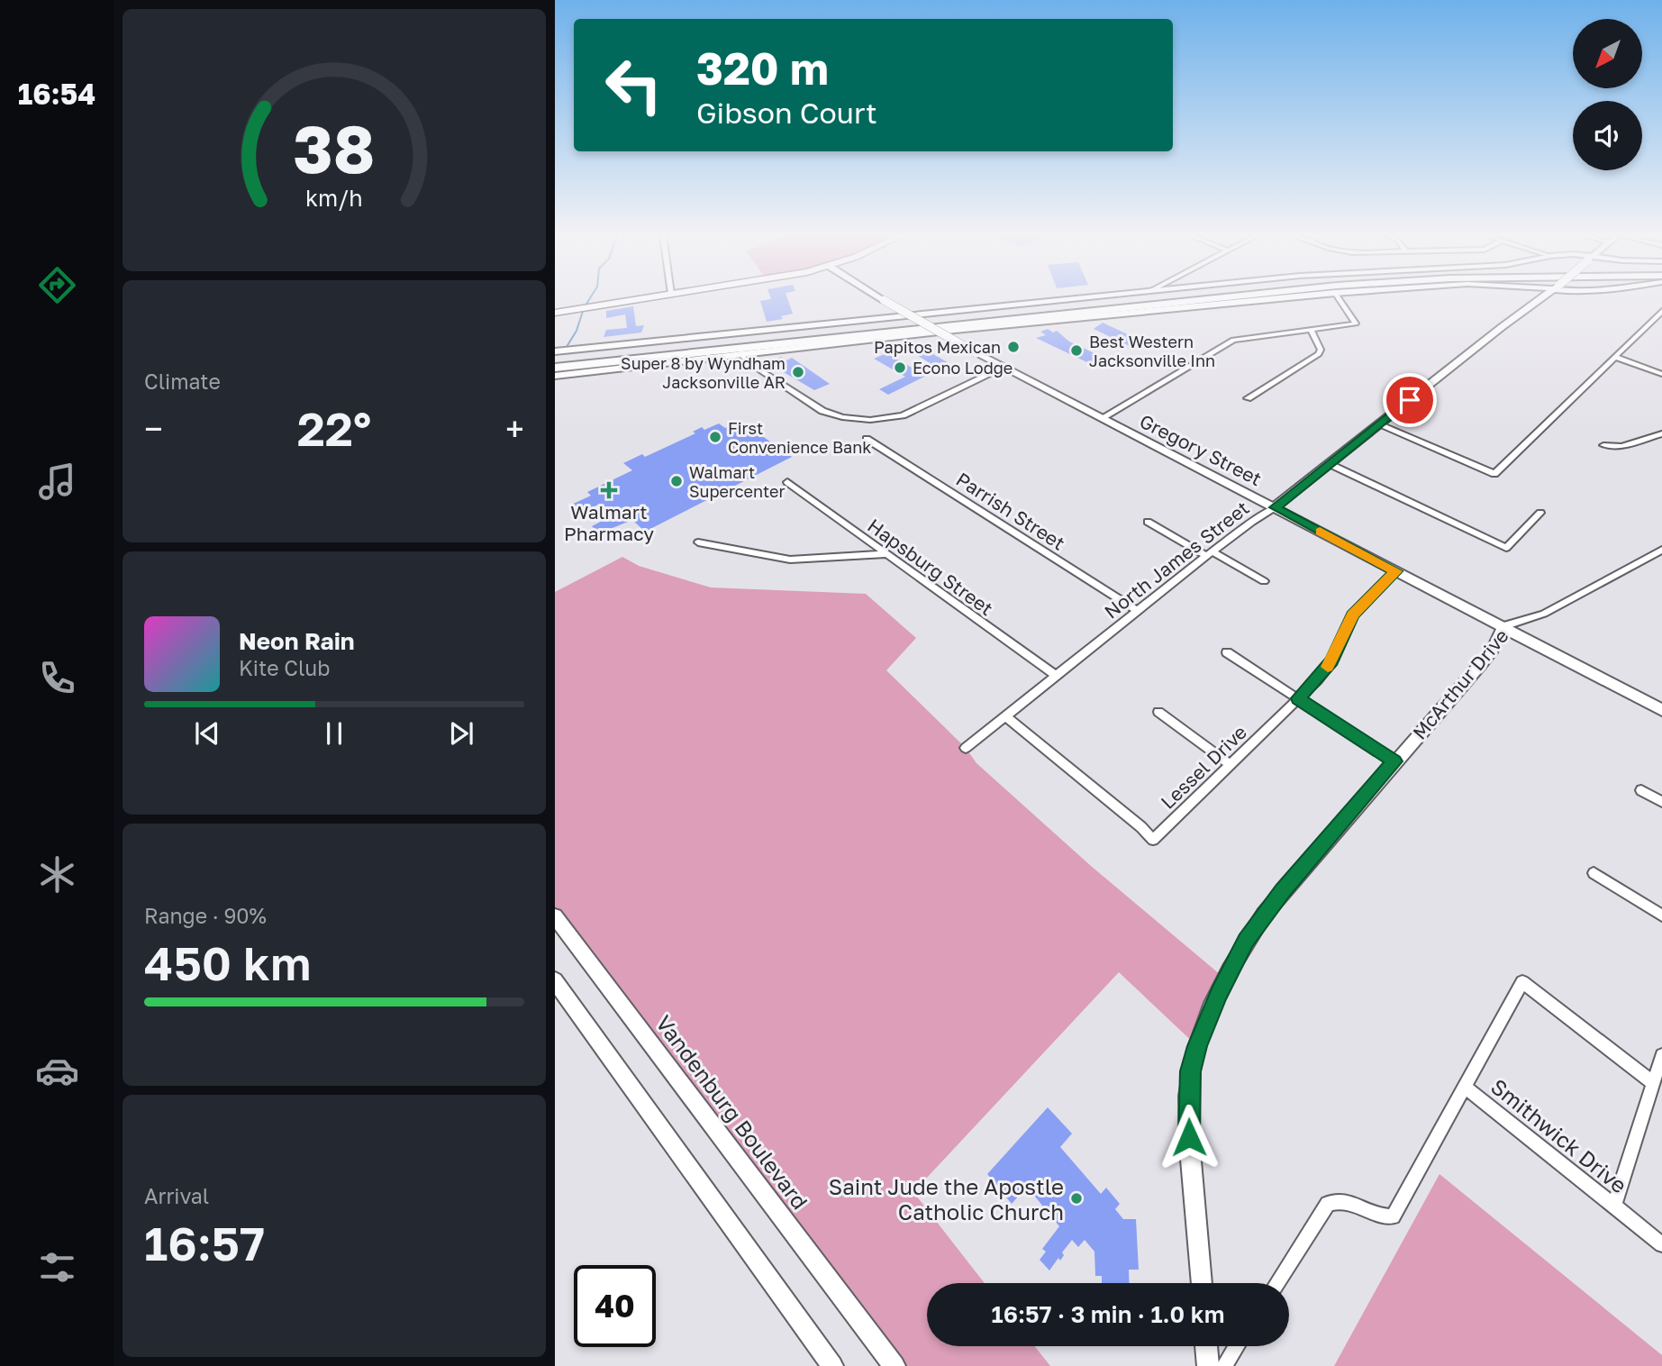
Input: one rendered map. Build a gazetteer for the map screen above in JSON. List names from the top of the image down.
{
  "streets": {
    "main road": [
      "Gregory Street",
      "North James Street",
      "McArthur Drive",
      "Vandenburg Boulevard"
    ],
    "street": [
      "Parrish Street",
      "Hapsburg Street",
      "Lessel Drive",
      "Smithwick Drive"
    ]
  },
  "crossings": [
    ["Gregory Street", "North James Street"],
    ["Gregory Street", "McArthur Drive"],
    ["Gregory Street", "Lessel Drive"],
    ["Parrish Street", "North James Street"],
    ["North James Street", "Hapsburg Street"],
    ["North James Street", "Lessel Drive"]
  ],
  "places": {
    "other": [
      "Papitos Mexican",
      "Best Western Jacksonville Inn",
      "Econo Lodge",
      "Super 8 by Wyndham Jacksonville AR",
      "First Convenience Bank",
      "Walmart Supercenter",
      "Saint Jude the Apostle Catholic Church"
    ],
    "health": ["Walmart Pharmacy"]
  },
  "north": "bottom left",
  "page": {
    "tabs": "16:54",
    "turn": ["320 m", "Gibson Court"],
    "tile": [
      "Climate",
      ["Range · 90%", "450 km"],
      ["Arrival", "16:57"]
    ],
    "heat": ["−", "22°", "+"],
    "song": ["Neon Rain", "Kite Club"],
    "limit": "40",
    "trip": "16:57 · 3 min · 1.0 km",
    "gauge": ["38", "km/h"]
  }
}
